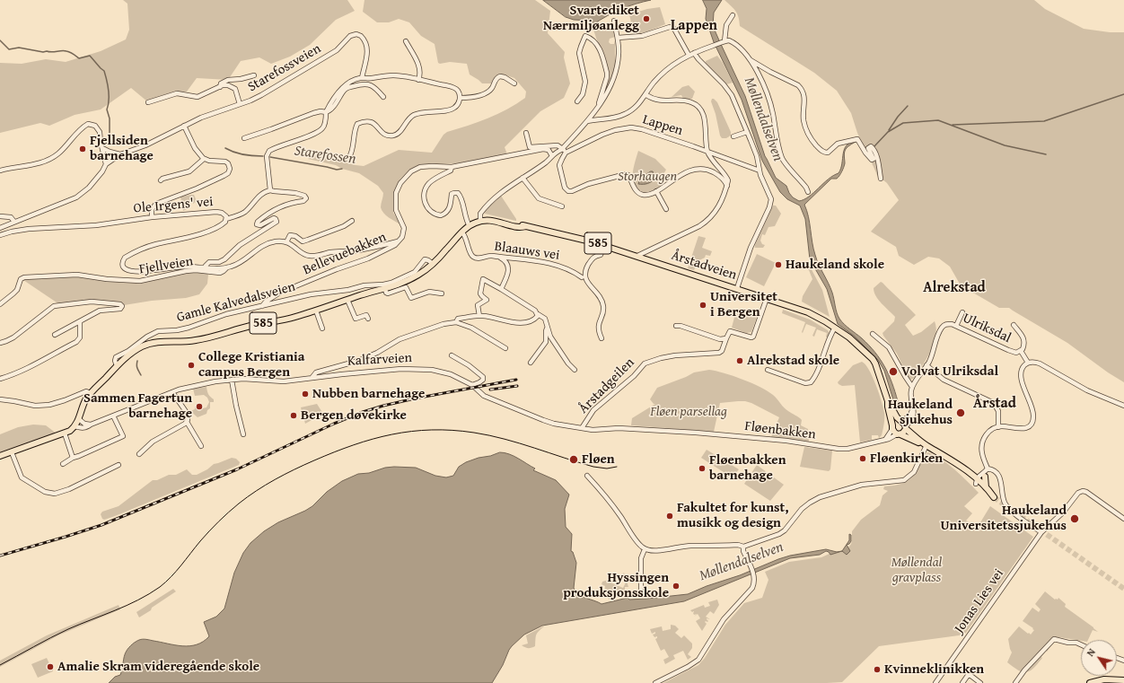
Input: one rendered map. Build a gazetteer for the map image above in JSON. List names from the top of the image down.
{
  "streets": {
    "main road": ["585", "Årstadveien", "Kalfarveien"],
    "street": [
      "Starefossveien",
      "Lappen",
      "Ole Irgens' vei",
      "Blaauws vei",
      "Bellevuebakken",
      "Fjellveien",
      "Gamle Kalvedalsveien",
      "Ulriksdal",
      "Årstadgeilen",
      "Fløenbakken",
      "Jonas Lies vei"
    ]
  },
  "crossings": [
    ["Ole Irgens' vei", "Fjellveien"],
    ["585", "Blaauws vei"],
    ["585", "Årstadveien"],
    ["585", "Gamle Kalvedalsveien"],
    ["585", "Kalfarveien"],
    ["585", "Fløenbakken"],
    ["Bellevuebakken", "Gamle Kalvedalsveien"],
    ["Kalfarveien", "Fløenbakken"],
    ["Årstadgeilen", "Fløenbakken"]
  ],
  "districts": ["Lappen", "Alrekstad", "Årstad"],
  "water": ["Møllendalselven", "Starefossen"],
  "parks": ["Storhaugen", "Fløen parsellag", "Møllendal gravplass"],
  "places": [
    "Svartediket Nærmiljøanlegg",
    "Fjellsiden barnehage",
    "Haukeland skole",
    "Universitet i Bergen",
    "Alrekstad skole",
    "College Kristiania campus Bergen",
    "Volvat Ulriksdal",
    "Nubben barnehage",
    "Sammen Fagertun barnehage",
    "Haukeland sjukehus",
    "Bergen døvekirke",
    "Fløenkirken",
    "Fløen",
    "Fløenbakken barnehage",
    "Fakultet for kunst, musikk og design",
    "Haukeland Universitetssjukehus",
    "Hyssingen produksjonsskole",
    "Amalie Skram videregående skole",
    "Kvinneklinikken"
  ],
  "north": "top left"
}
